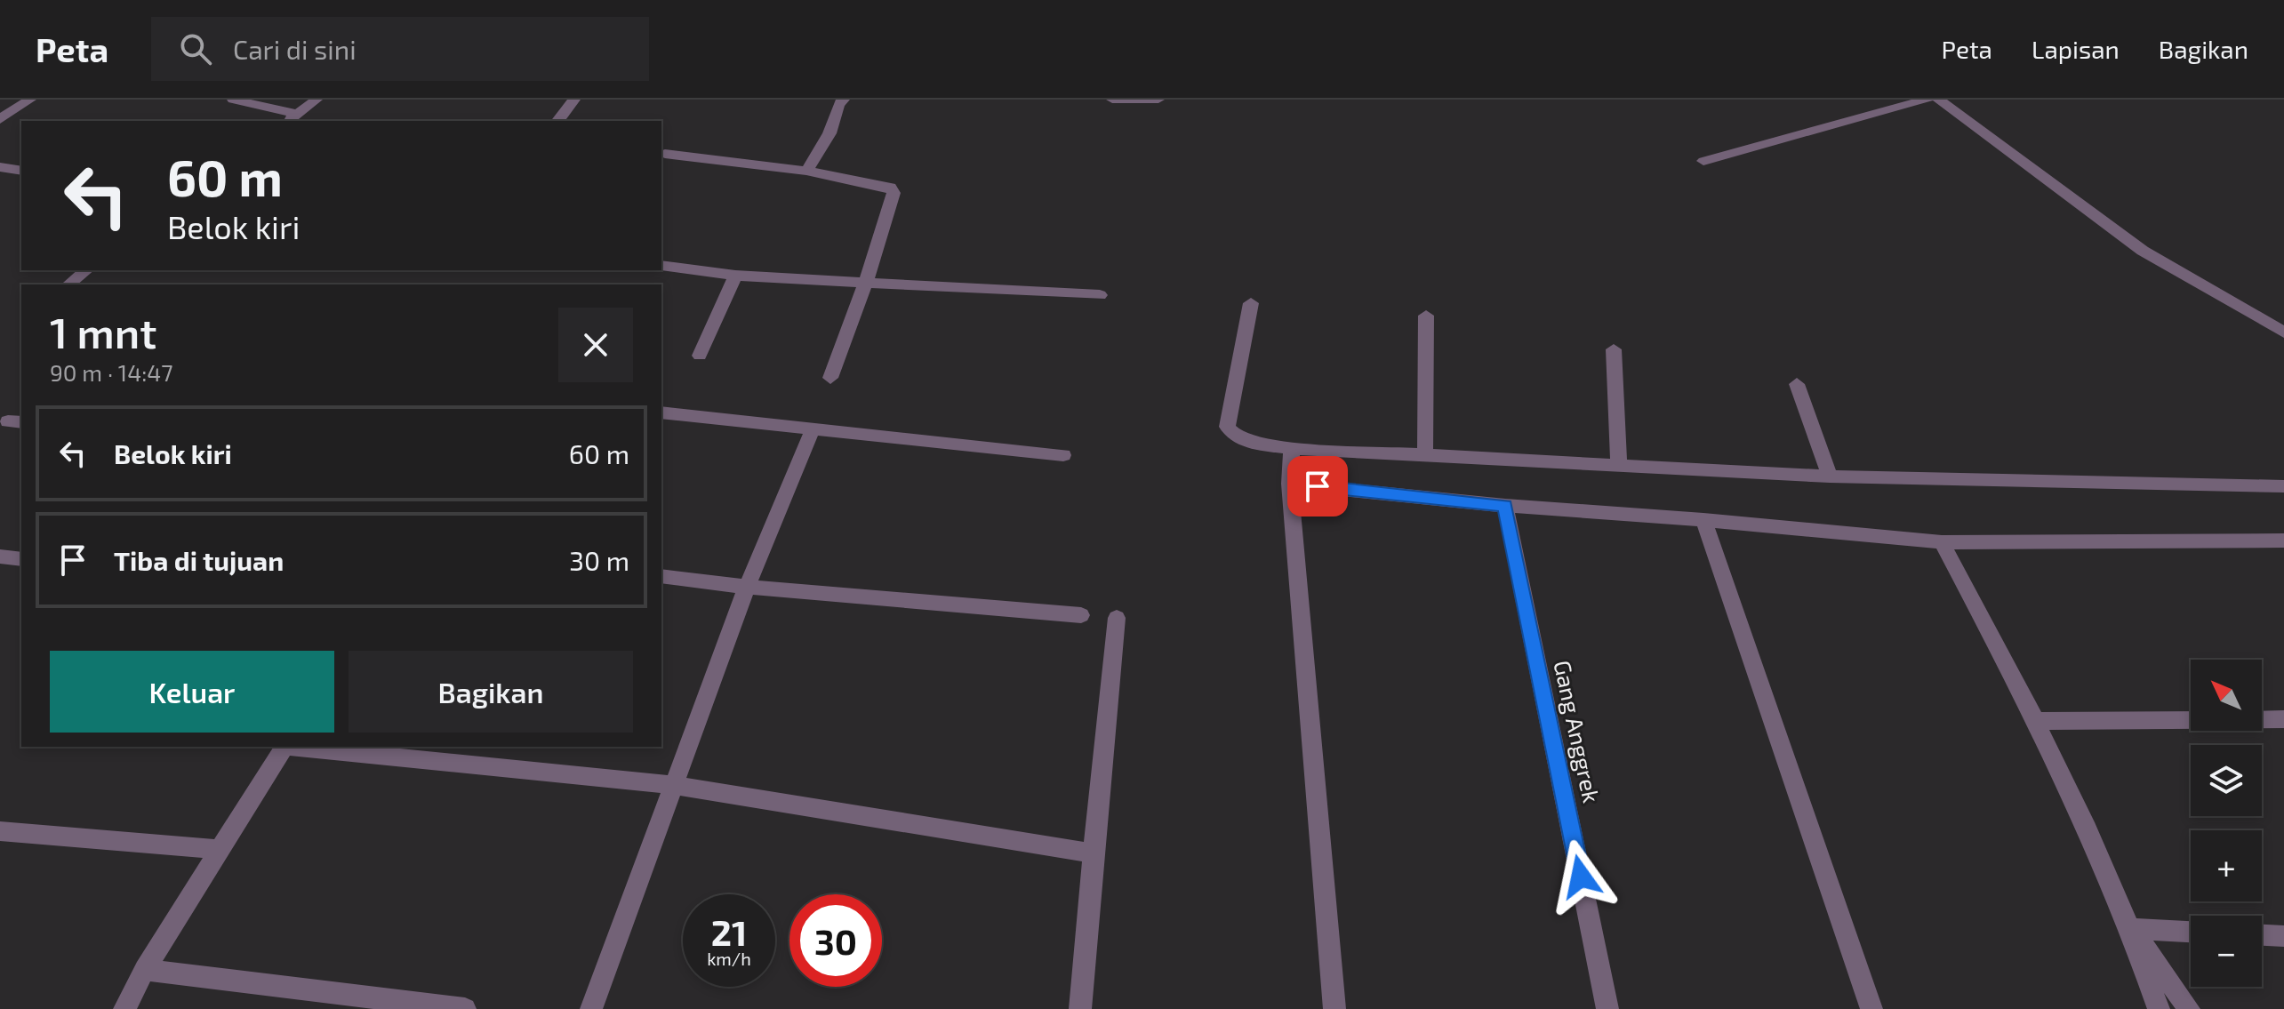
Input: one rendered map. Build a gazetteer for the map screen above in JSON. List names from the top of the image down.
{
  "streets": {
    "street": ["Gang Anggrek"]
  },
  "north": "top left",
  "page": {
    "header": "Peta",
    "search": "Cari di sini",
    "nav": ["Peta", "Lapisan", "Bagikan"],
    "turn": ["60 m", "Belok kiri"],
    "heading": ["1 mnt", "90 m · 14:47"],
    "list": [
      {
        "name": "Belok kiri",
        "value": "60 m"
      },
      {
        "name": "Tiba di tujuan",
        "value": "30 m"
      }
    ],
    "buttons": ["Keluar", "Bagikan"],
    "map_buttons": ["+", "−"],
    "speed": "21 km/h",
    "limit": "30"
  }
}
